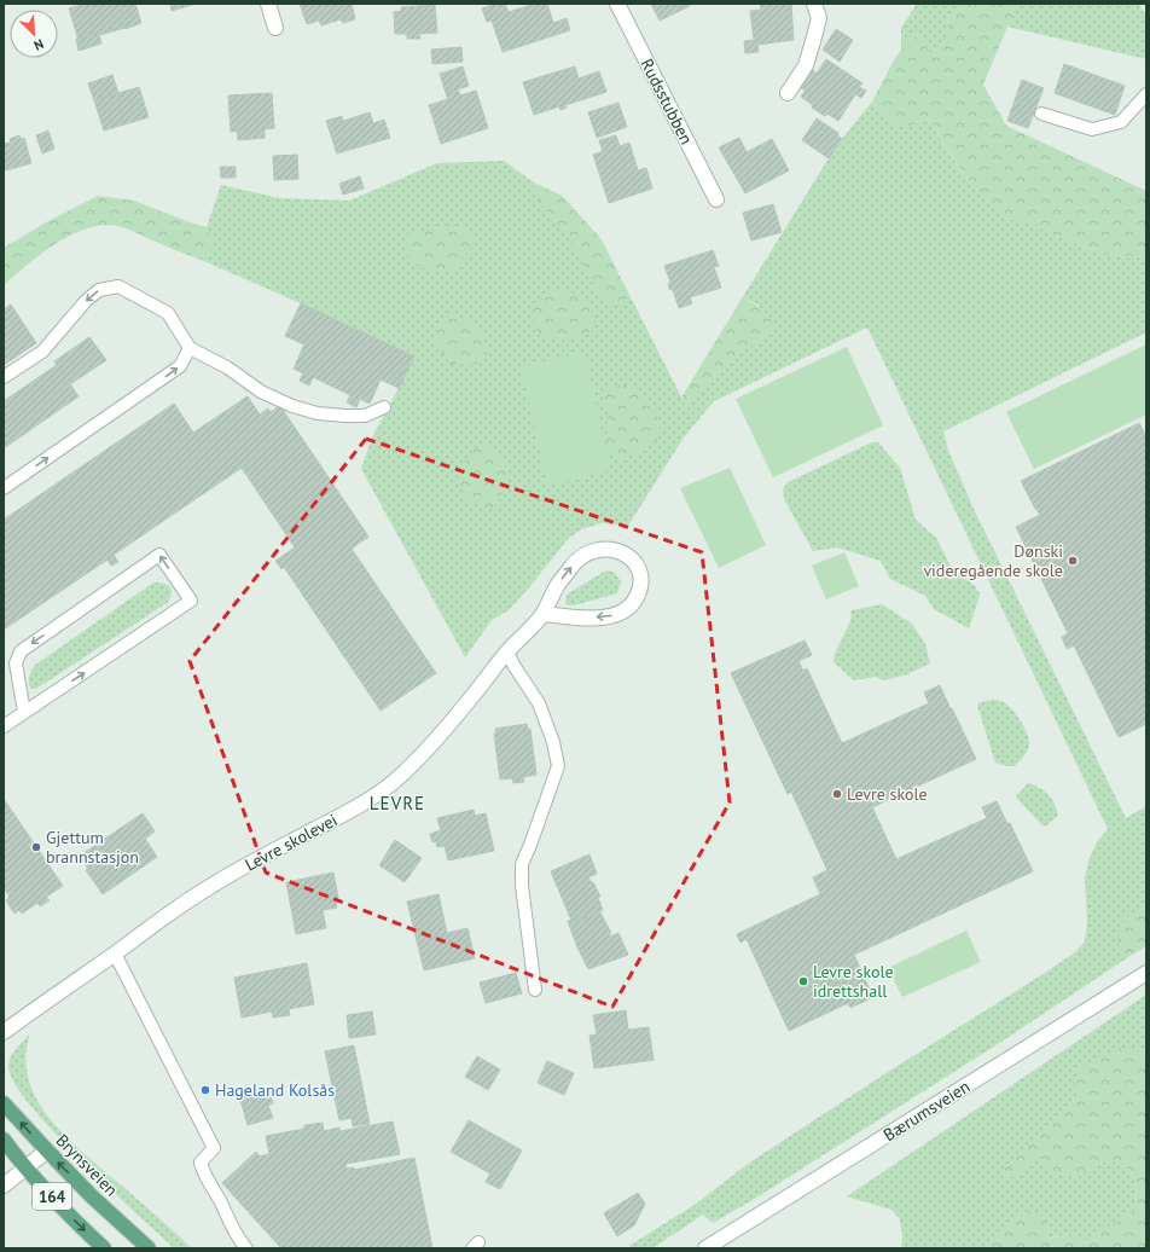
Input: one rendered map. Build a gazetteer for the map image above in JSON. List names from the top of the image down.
{
  "streets": {
    "main road": ["Brynsveien", "164"],
    "street": ["Rudsstubben", "Levre skolevei", "Bærumsveien"]
  },
  "districts": ["LEVRE"],
  "places": [
    "Dønski videregående skole",
    "Levre skole",
    "Gjettum brannstasjon",
    "Levre skole idrettshall",
    "Hageland Kolsås"
  ],
  "north": "bottom right"
}
